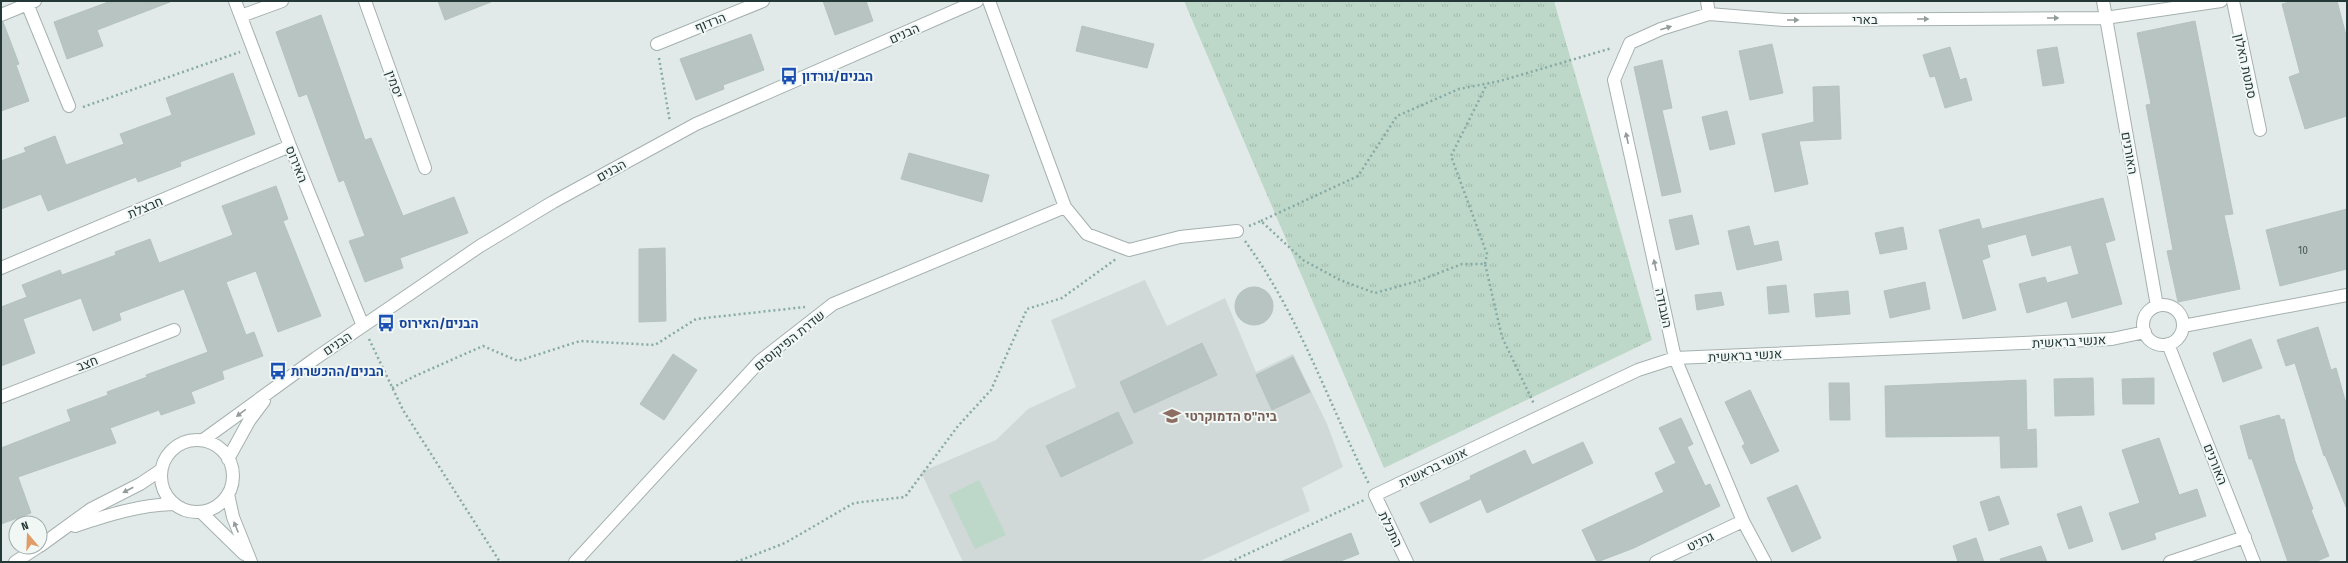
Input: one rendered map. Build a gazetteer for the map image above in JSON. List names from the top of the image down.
{
  "streets": {
    "street": [
      "בארי",
      "הרדוף",
      "הבנים",
      "סמטת האלון",
      "יסמין",
      "האורנים",
      "האירוס",
      "חבצלת",
      "העבודה",
      "שדרת הפיקוסים",
      "אנשי בראשית",
      "חצב",
      "התכלת",
      "גרניט"
    ]
  },
  "crossings": [
    ["בארי", "האורנים"],
    ["בארי", "העבודה"],
    ["הבנים", "האירוס"],
    ["האורנים", "אנשי בראשית"],
    ["האירוס", "חבצלת"],
    ["העבודה", "אנשי בראשית"],
    ["העבודה", "גרניט"],
    ["אנשי בראשית", "התכלת"]
  ],
  "one_way": ["בארי", "העבודה"],
  "places": {
    "bus stop": ["הבנים/גורדון", "הבנים/האירוס", "הבנים/ההכשרות"],
    "school or university": ["ביה\"ס הדמוקרטי"]
  },
  "house_numbers": ["10"],
  "north": "top"
}
